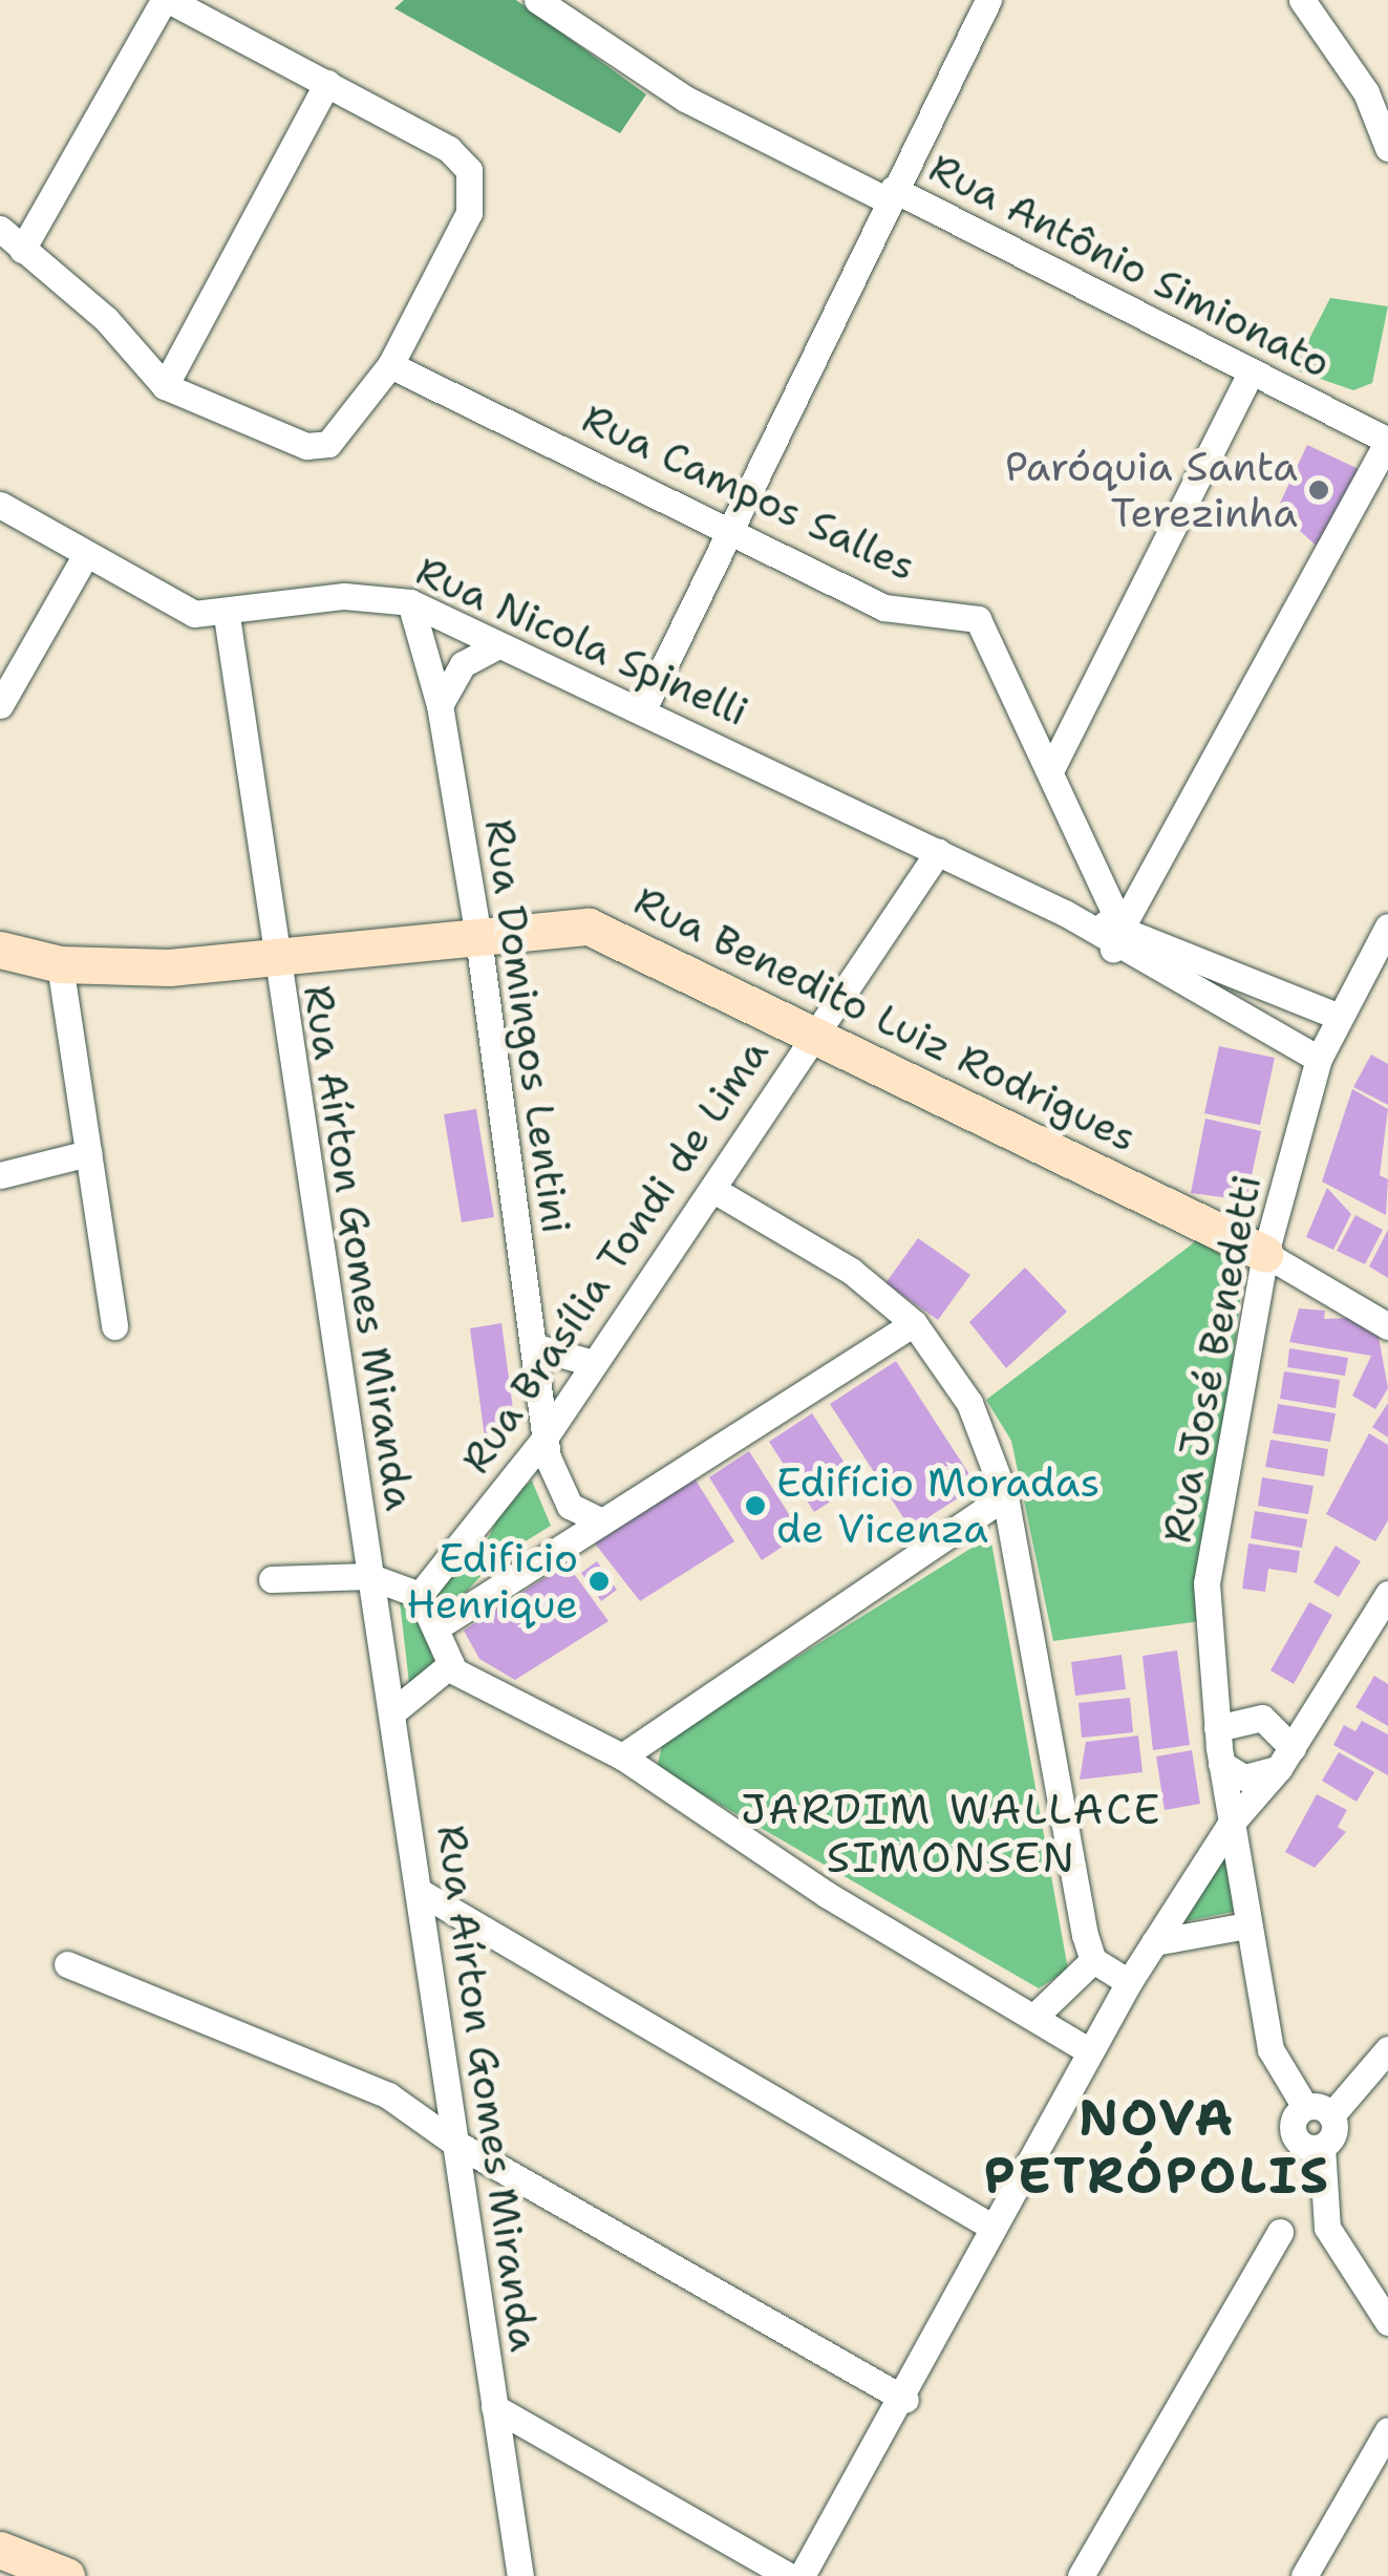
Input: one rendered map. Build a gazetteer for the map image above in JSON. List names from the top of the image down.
{
  "streets": {
    "street": [
      "Rua Antônio Simionato",
      "Rua Campos Salles",
      "Rua Nicola Spinelli",
      "Rua Benedito Luiz Rodrigues",
      "Rua Domingos Lentini",
      "Rua Aírton Gomes Miranda",
      "Rua Brasília Tondi de Lima",
      "Rua José Benedetti"
    ]
  },
  "crossings": [
    ["Rua Campos Salles", "Rua Nicola Spinelli"],
    ["Rua Nicola Spinelli", "Rua Domingos Lentini"],
    ["Rua Nicola Spinelli", "Rua Aírton Gomes Miranda"],
    ["Rua Nicola Spinelli", "Rua Brasília Tondi de Lima"],
    ["Rua Nicola Spinelli", "Rua José Benedetti"],
    ["Rua Benedito Luiz Rodrigues", "Rua Domingos Lentini"],
    ["Rua Benedito Luiz Rodrigues", "Rua Aírton Gomes Miranda"],
    ["Rua Benedito Luiz Rodrigues", "Rua Brasília Tondi de Lima"],
    ["Rua Benedito Luiz Rodrigues", "Rua José Benedetti"],
    ["Rua Domingos Lentini", "Rua Brasília Tondi de Lima"]
  ],
  "districts": ["JARDIM WALLACE SIMONSEN", "NOVA PETRÓPOLIS"],
  "places": ["Paróquia Santa Terezinha", "Edifício Moradas de Vicenza", "Edificio Henrique"]
}
